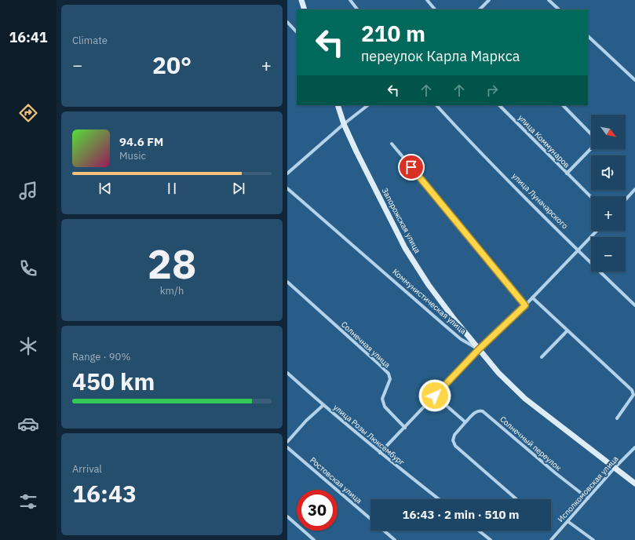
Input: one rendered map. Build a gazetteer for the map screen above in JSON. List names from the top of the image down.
{
  "streets": {
    "main road": ["Запорожская улица", "Коммунистическая улица"],
    "street": [
      "улица Коммунаров",
      "улица Луначарского",
      "Солнечная улица",
      "улица Розы Люксембург",
      "Солнечный переулок",
      "Ростовская улица",
      "Исполкомовская улица"
    ]
  },
  "crossings": [
    ["Запорожская улица", "Коммунистическая улица"],
    ["Коммунистическая улица", "Исполкомовская улица"],
    ["Солнечный переулок", "Исполкомовская улица"]
  ],
  "north": "bottom right",
  "page": {
    "tabs": "16:41",
    "tile": [
      "Climate",
      ["28", "km/h"],
      ["Range · 90%", "450 km"],
      ["Arrival", "16:43"]
    ],
    "turn": ["210 m", "переулок Карла Маркса"],
    "heat": ["−", "20°", "+"],
    "map_buttons": ["+", "−"],
    "song": ["94.6 FM", "Music"],
    "limit": "30",
    "trip": "16:43 · 2 min · 510 m"
  }
}
